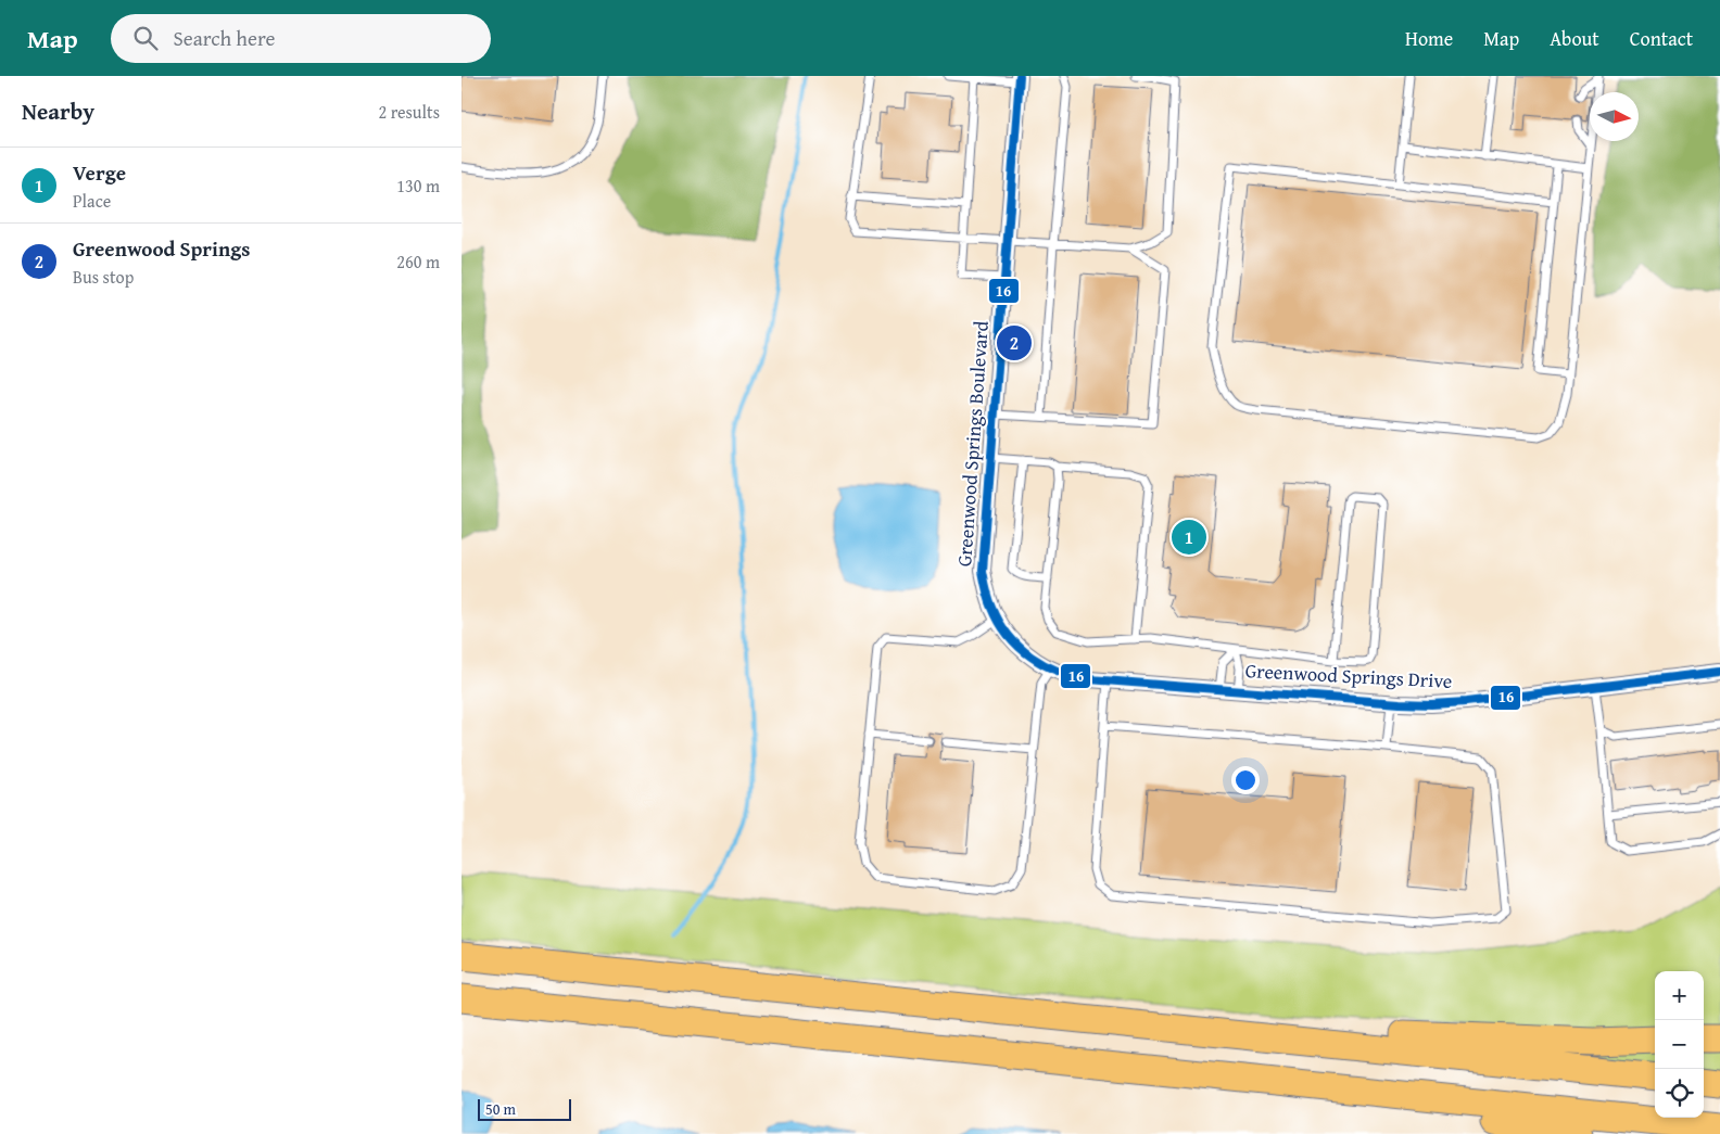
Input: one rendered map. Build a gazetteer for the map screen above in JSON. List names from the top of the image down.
{
  "streets": {
    "street": ["Greenwood Springs Boulevard", "Greenwood Springs Drive"]
  },
  "crossings": [
    ["Greenwood Springs Boulevard", "Greenwood Springs Drive"]
  ],
  "lines": ["transit line 16"],
  "scale_bar": "50 m",
  "north": "right",
  "page": {
    "header": "Map",
    "search": "Search here",
    "nav": [
      "Home",
      "Map",
      "About",
      "Contact"
    ],
    "heading": ["Nearby", "2 results"],
    "list": [
      {
        "mark": "1",
        "name": "Verge",
        "note": "Place",
        "value": "130 m"
      },
      {
        "mark": "2",
        "name": "Greenwood Springs",
        "note": "Bus stop",
        "value": "260 m"
      }
    ],
    "pins": ["2", "1"],
    "map_buttons": ["+", "−"],
    "scale": "50 m"
  }
}
